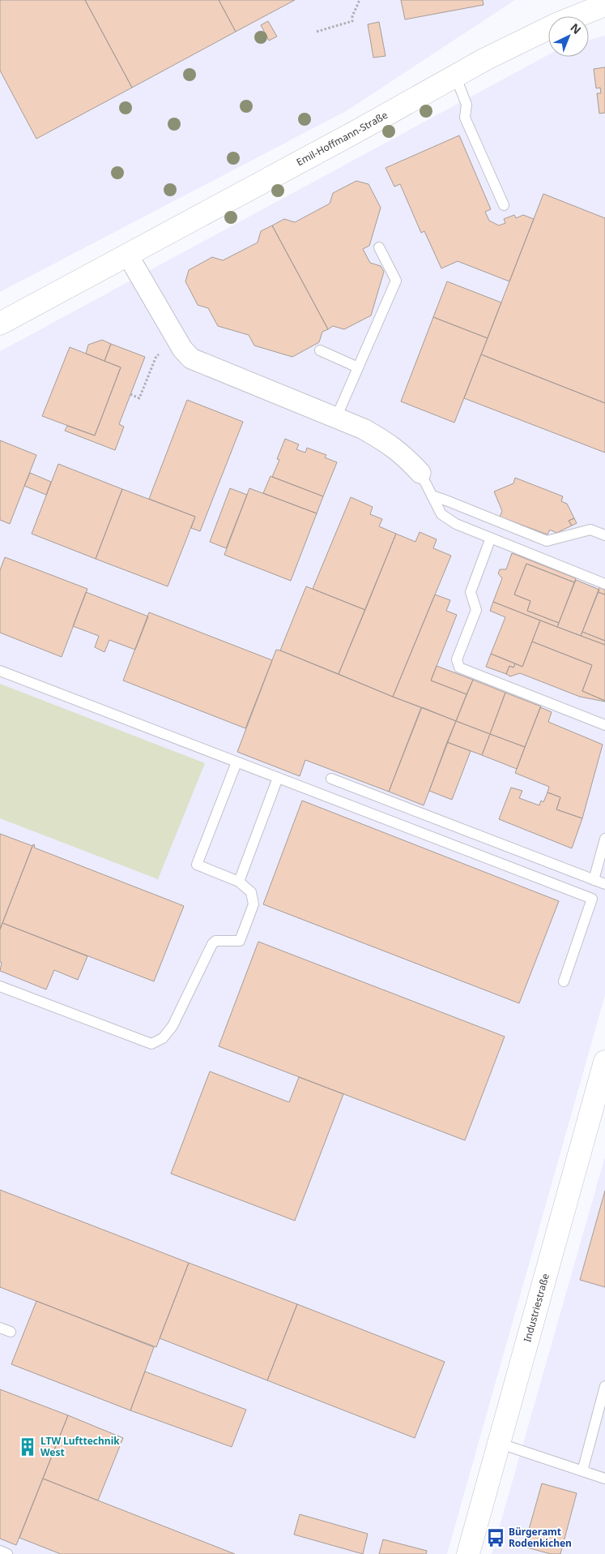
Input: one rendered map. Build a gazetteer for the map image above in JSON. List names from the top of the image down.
{
  "streets": {
    "street": ["Emil-Hoffmann-Straße", "Industriestraße"]
  },
  "places": {
    "building": ["LTW Lufttechnik West"],
    "bus stop": ["Bürgeramt Rodenkichen"]
  },
  "north": "top right"
}
